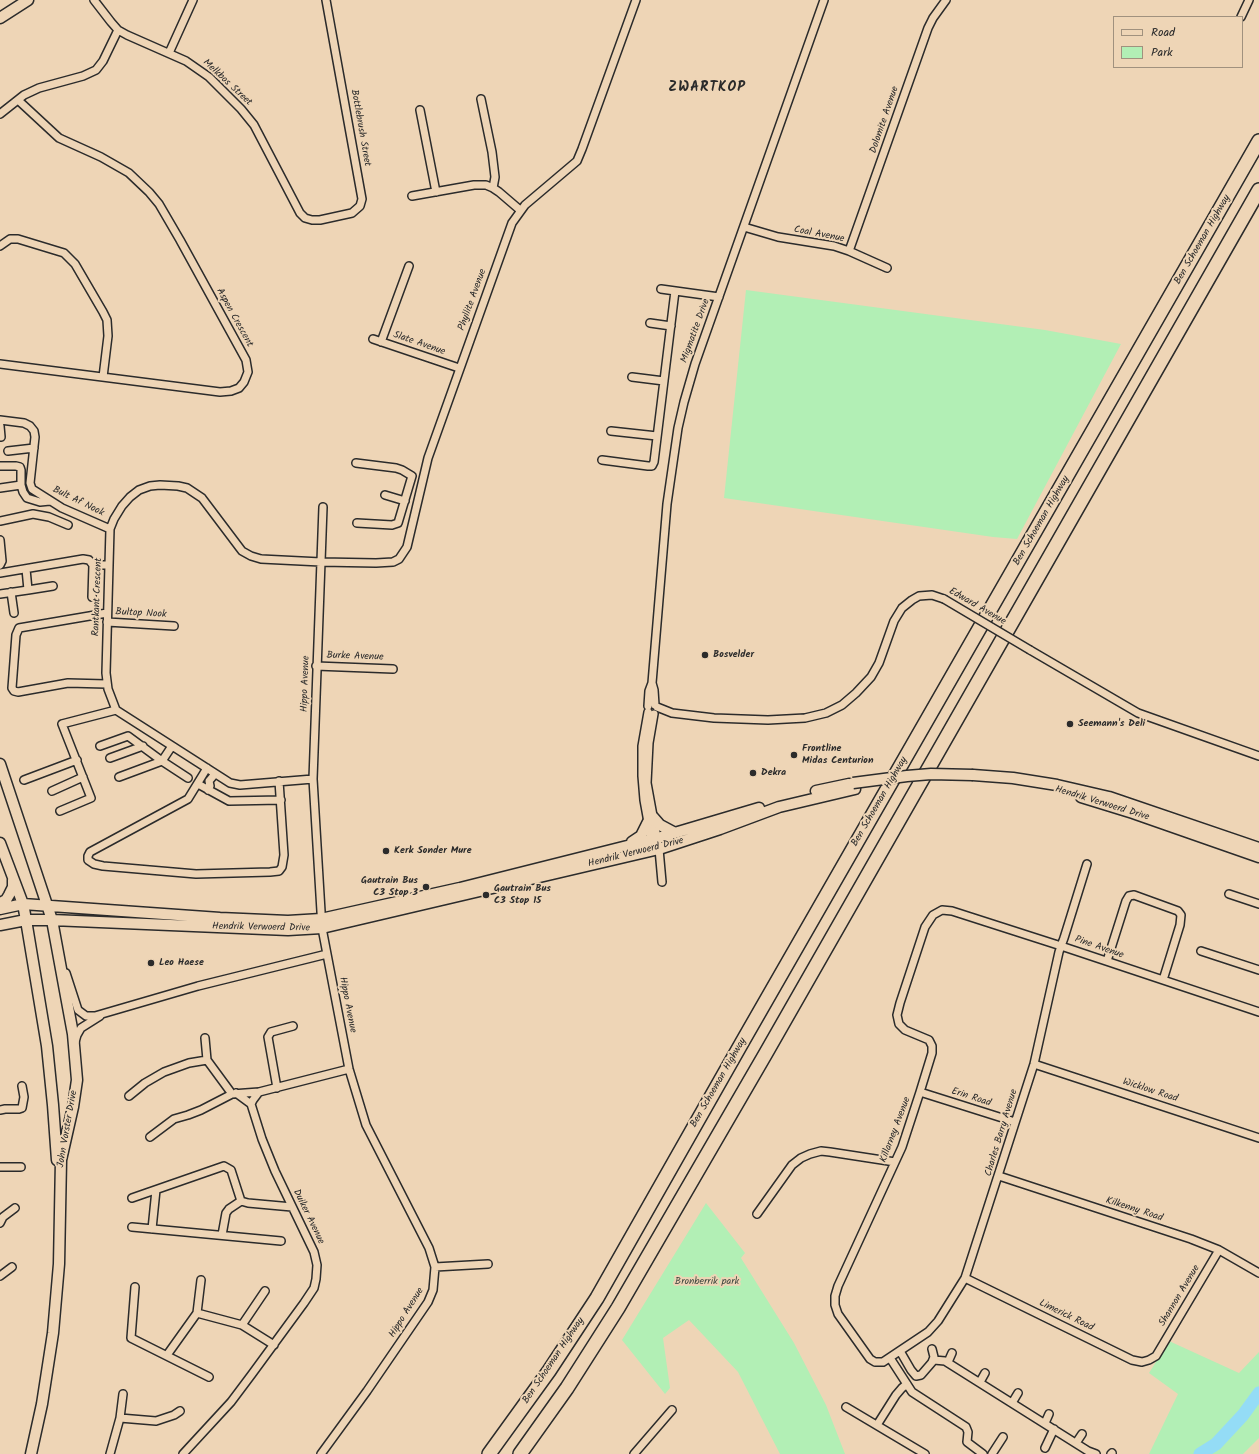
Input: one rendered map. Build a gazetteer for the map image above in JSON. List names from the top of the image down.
{
  "streets": {
    "highway": ["Ben Schoeman Highway"],
    "main road": ["Hendrik Verwoerd Drive", "John Vorster Drive"],
    "street": [
      "Melkbos Street",
      "Dolomite Avenue",
      "Bottlebrush Street",
      "Coal Avenue",
      "Phyllite Avenue",
      "Aspen Crescent",
      "Migmatite Drive",
      "Slate Avenue",
      "Bult Af Nook",
      "Rantkant Crescent",
      "Edward Avenue",
      "Bultop Nook",
      "Burke Avenue",
      "Hippo Avenue",
      "Pine Avenue",
      "Wicklow Road",
      "Erin Road",
      "Killarney Avenue",
      "Charles Barry Avenue",
      "Kilkenny Road",
      "Duiker Avenue",
      "Shannon Avenue",
      "Limerick Road"
    ]
  },
  "crossings": [
    ["Melkbos Street", "Bottlebrush Street"],
    ["Dolomite Avenue", "Coal Avenue"],
    ["Coal Avenue", "Migmatite Drive"],
    ["Phyllite Avenue", "Slate Avenue"],
    ["Phyllite Avenue", "Rantkant Crescent"],
    ["Phyllite Avenue", "Hippo Avenue"],
    ["Migmatite Drive", "Edward Avenue"],
    ["Migmatite Drive", "Hendrik Verwoerd Drive"],
    ["Bult Af Nook", "Rantkant Crescent"],
    ["Rantkant Crescent", "Bultop Nook"],
    ["Rantkant Crescent", "Hippo Avenue"],
    ["Burke Avenue", "Hippo Avenue"],
    ["Hippo Avenue", "Hendrik Verwoerd Drive"],
    ["Hendrik Verwoerd Drive", "John Vorster Drive"],
    ["Pine Avenue", "Killarney Avenue"],
    ["Pine Avenue", "Charles Barry Avenue"],
    ["Wicklow Road", "Charles Barry Avenue"],
    ["Erin Road", "Killarney Avenue"],
    ["Erin Road", "Charles Barry Avenue"],
    ["Killarney Avenue", "Charles Barry Avenue"],
    ["Charles Barry Avenue", "Kilkenny Road"],
    ["Charles Barry Avenue", "Limerick Road"],
    ["Kilkenny Road", "Shannon Avenue"],
    ["Shannon Avenue", "Limerick Road"]
  ],
  "districts": ["ZWARTKOP"],
  "parks": ["Bronberrik park"],
  "places": [
    "Bosvelder",
    "Seemann's Deli",
    "Frontline Midas Centurion",
    "Dekra",
    "Kerk Sonder Mure",
    "Gautrain Bus C3 Stop 3",
    "Gautrain Bus C3 Stop 15",
    "Leo Haese"
  ],
  "legend": ["Road", "Park"]
}
